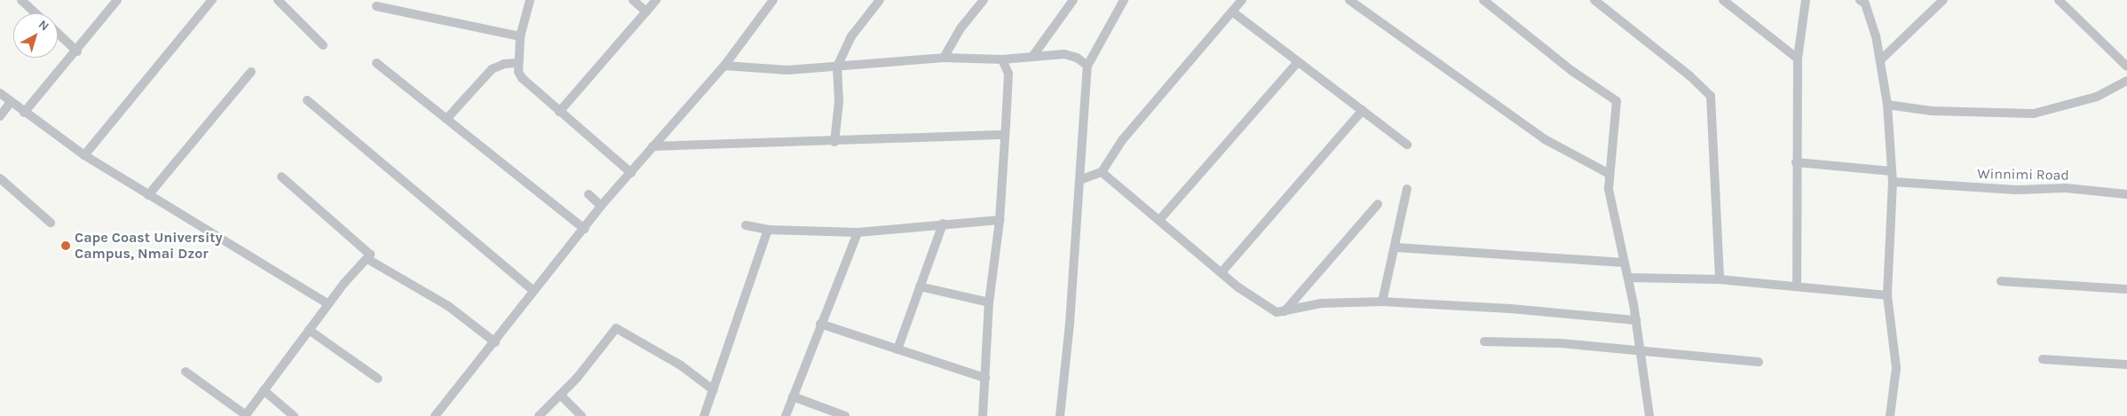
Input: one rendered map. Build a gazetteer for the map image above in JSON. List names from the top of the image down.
{
  "streets": {
    "street": ["Winnimi Road"]
  },
  "places": ["Cape Coast University Campus, Nmai Dzor"],
  "north": "top right"
}
